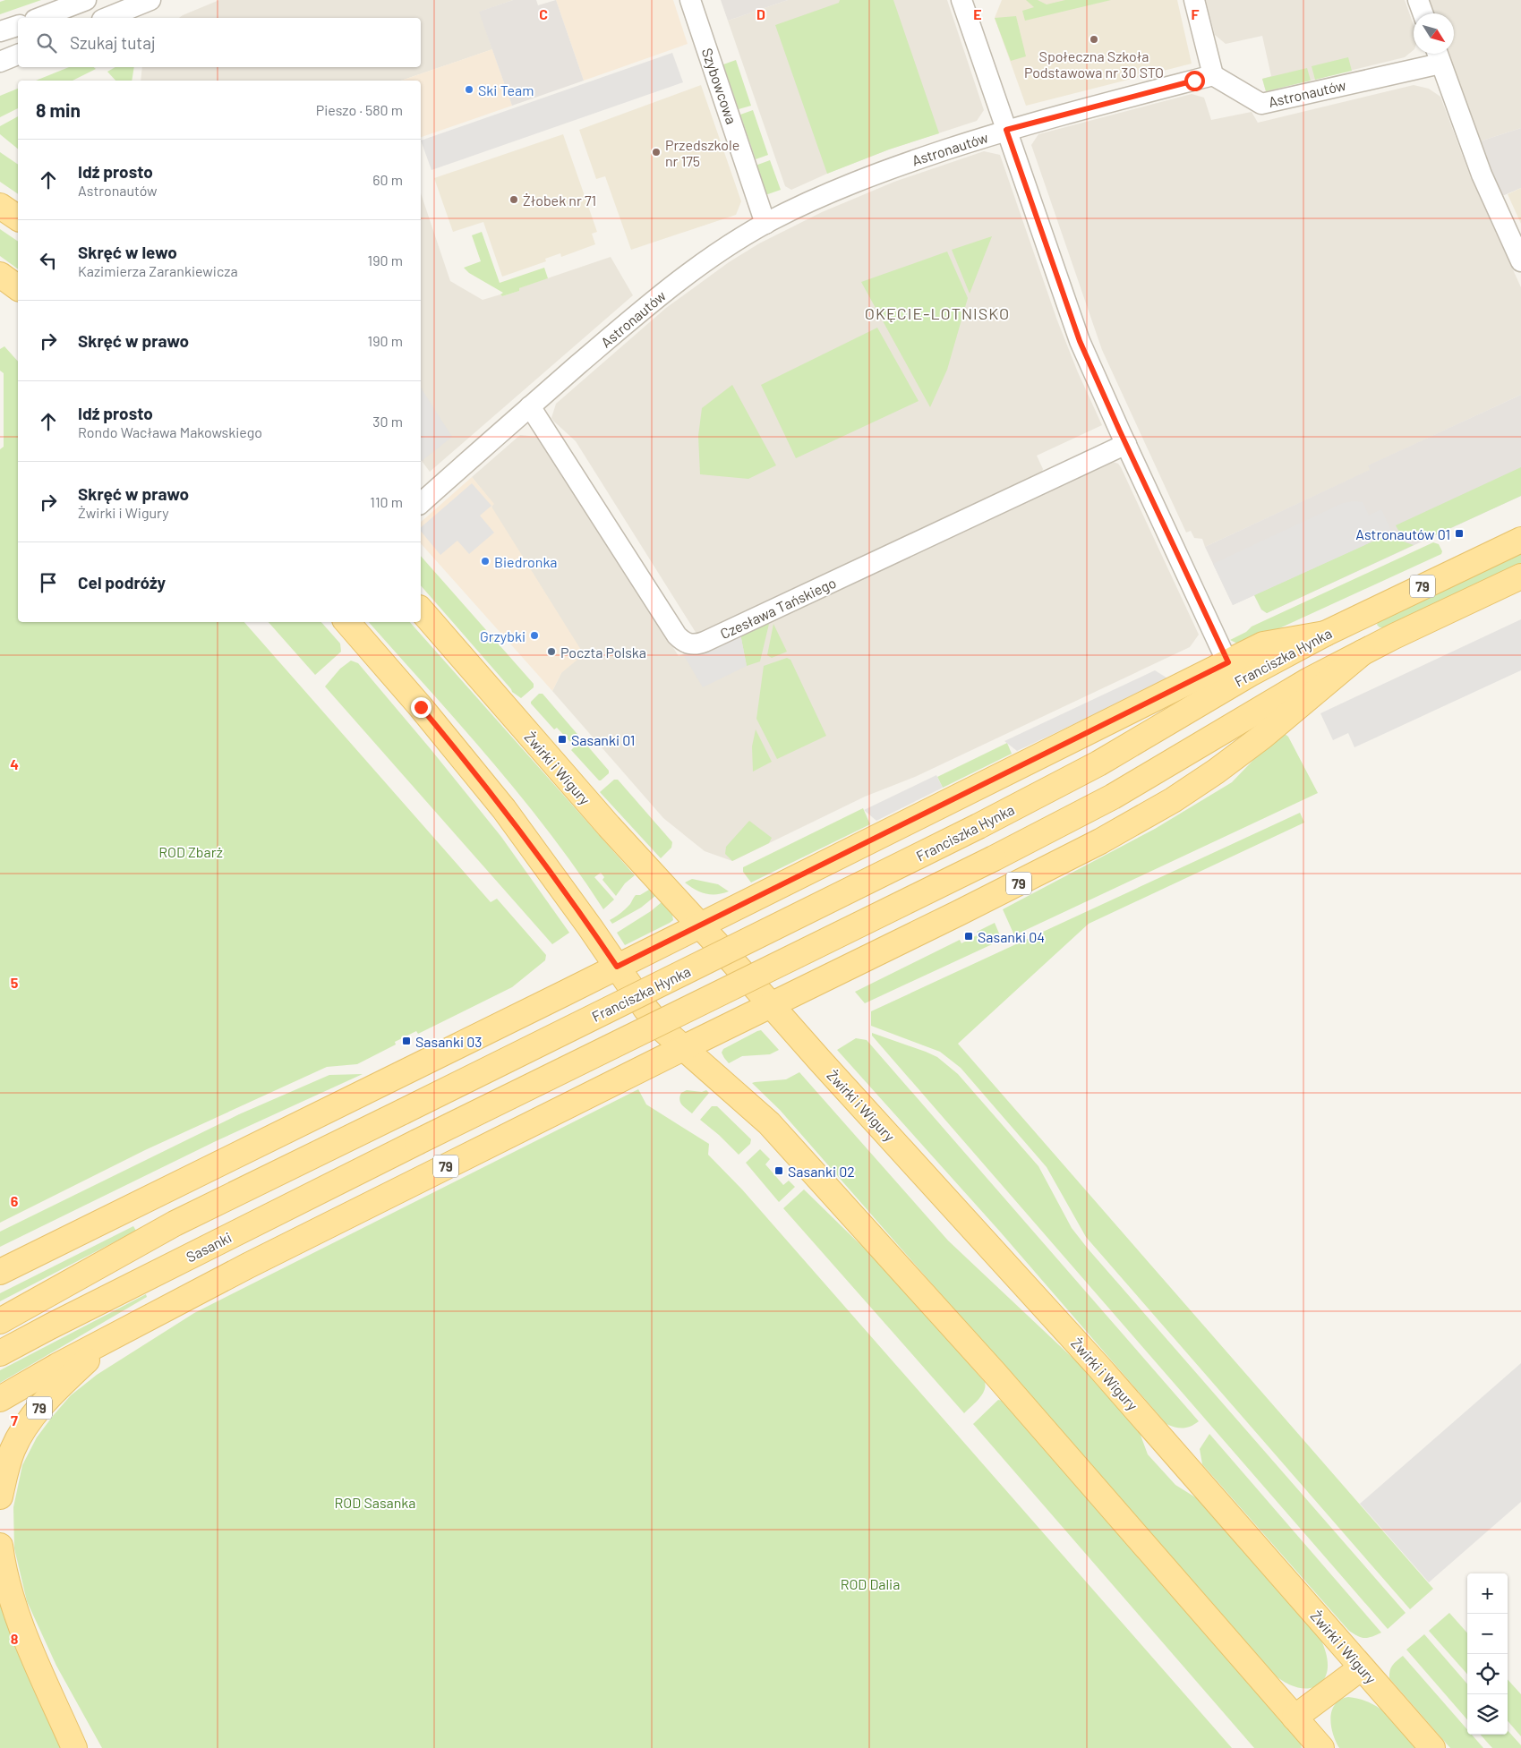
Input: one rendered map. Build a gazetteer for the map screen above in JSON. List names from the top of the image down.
{
  "streets": {
    "main road": [
      "79",
      "Franciszka Hynka",
      "Żwirki i Wigury",
      "Sasanki"
    ],
    "street": ["Szybowcowa", "Astronautów", "Czesława Tańskiego"]
  },
  "crossings": [
    ["Szybowcowa", "Astronautów"],
    ["Astronautów", "Czesława Tańskiego"],
    ["79", "Franciszka Hynka"],
    ["79", "Żwirki i Wigury"],
    ["79", "Sasanki"]
  ],
  "districts": ["OKĘCIE-LOTNISKO"],
  "parks": ["ROD Zbarż", "ROD Sasanka", "ROD Dalia"],
  "places": {
    "other": [
      "Społeczna Szkoła Podstawowa nr 30 STO",
      "Ski Team",
      "Przedszkole nr 175",
      "Żłobek nr 71",
      "Biedronka",
      "Grzybki",
      "Poczta Polska"
    ],
    "transit": [
      "Astronautów 01",
      "Sasanki 01",
      "Sasanki 04",
      "Sasanki 03",
      "Sasanki 02"
    ]
  },
  "north": "bottom right",
  "page": {
    "search": "Szukaj tutaj",
    "heading": ["8 min", "Pieszo · 580 m"],
    "list": [
      ["Idź prosto", "Astronautów", "60 m"],
      ["Skręć w lewo", "Kazimierza Zarankiewicza", "190 m"],
      ["Skręć w prawo", "190 m"],
      ["Idź prosto", "Rondo Wacława Makowskiego", "30 m"],
      ["Skręć w prawo", "Żwirki i Wigury", "110 m"],
      "Cel podróży"
    ],
    "map_buttons": ["+", "−"]
  },
  "grid": {
    "columns": [
      "C",
      "D",
      "E",
      "F"
    ],
    "rows": [
      "4",
      "5",
      "6",
      "7",
      "8"
    ]
  }
}
